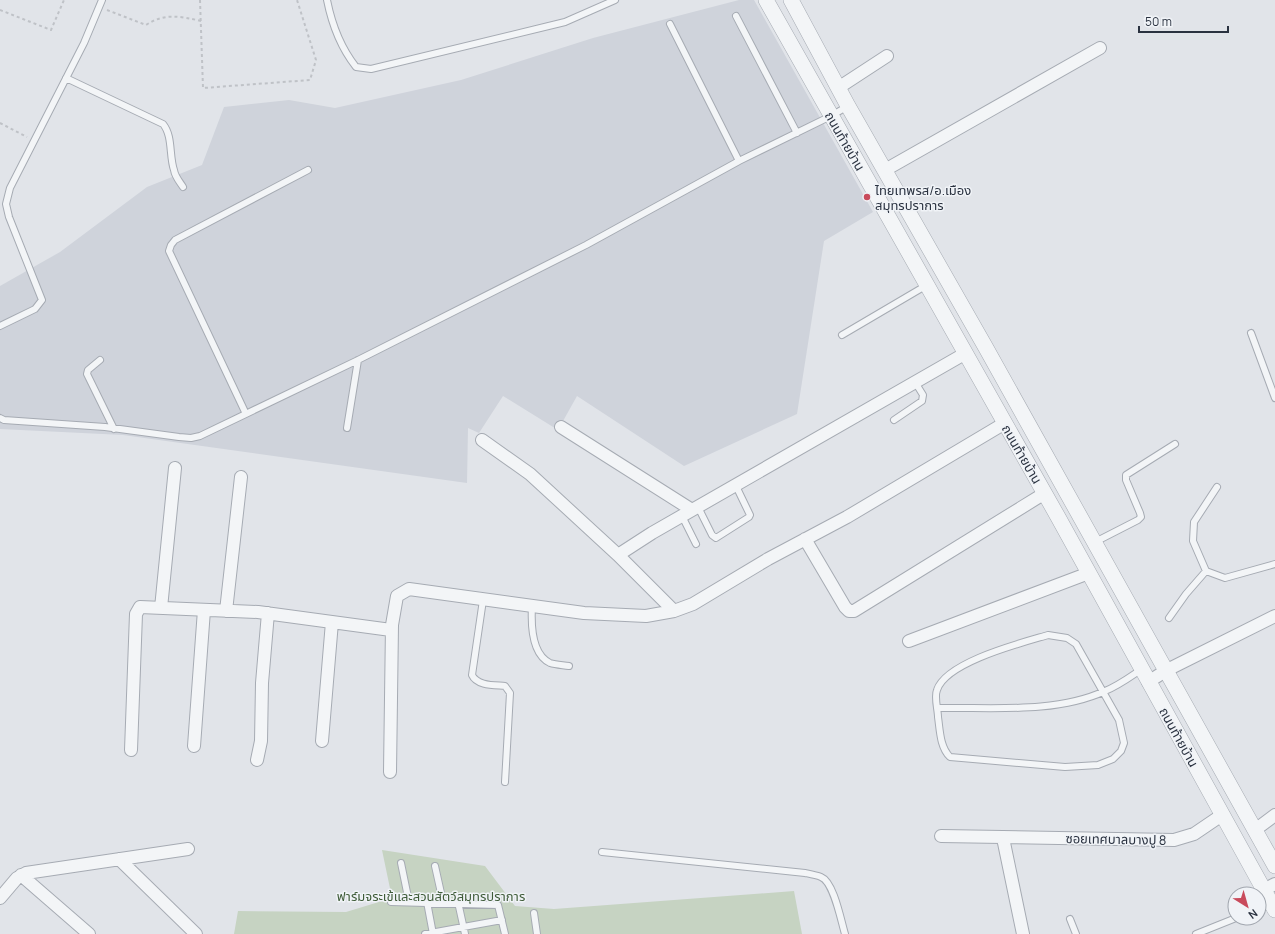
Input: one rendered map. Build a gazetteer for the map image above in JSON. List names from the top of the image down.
{
  "streets": {
    "street": ["ถนนท้ายบ้าน", "ซอยเทศบาลบางปู 8"]
  },
  "crossings": [
    ["ถนนท้ายบ้าน", "ซอยเทศบาลบางปู 8"]
  ],
  "parks": ["ฟาร์มจระเข้และสวนสัตว์สมุทรปราการ"],
  "places": ["ไทยเทพรส/อ.เมือง สมุทรปราการ"],
  "scale_bar": "50 m",
  "north": "bottom right"
}
